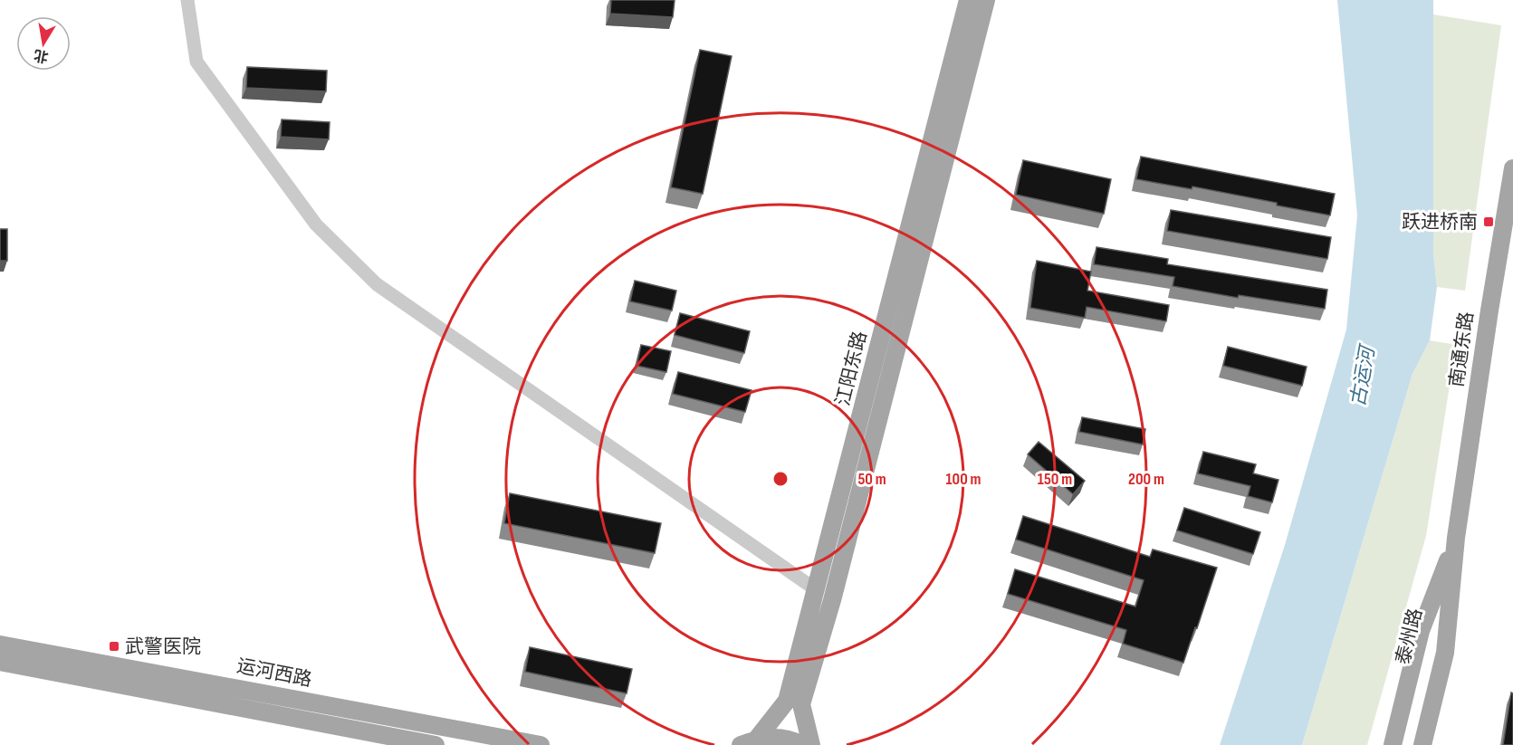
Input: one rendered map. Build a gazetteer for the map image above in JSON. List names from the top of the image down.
{
  "streets": {
    "main road": [
      "南通东路",
      "江阳东路",
      "泰州路",
      "运河西路"
    ]
  },
  "crossings": [
    ["南通东路", "泰州路"]
  ],
  "water": ["古运河"],
  "places": {
    "transit": ["跃进桥南", "武警医院"]
  },
  "north": "bottom",
  "rings": [
    "50 m",
    "100 m",
    "150 m",
    "200 m"
  ]
}
